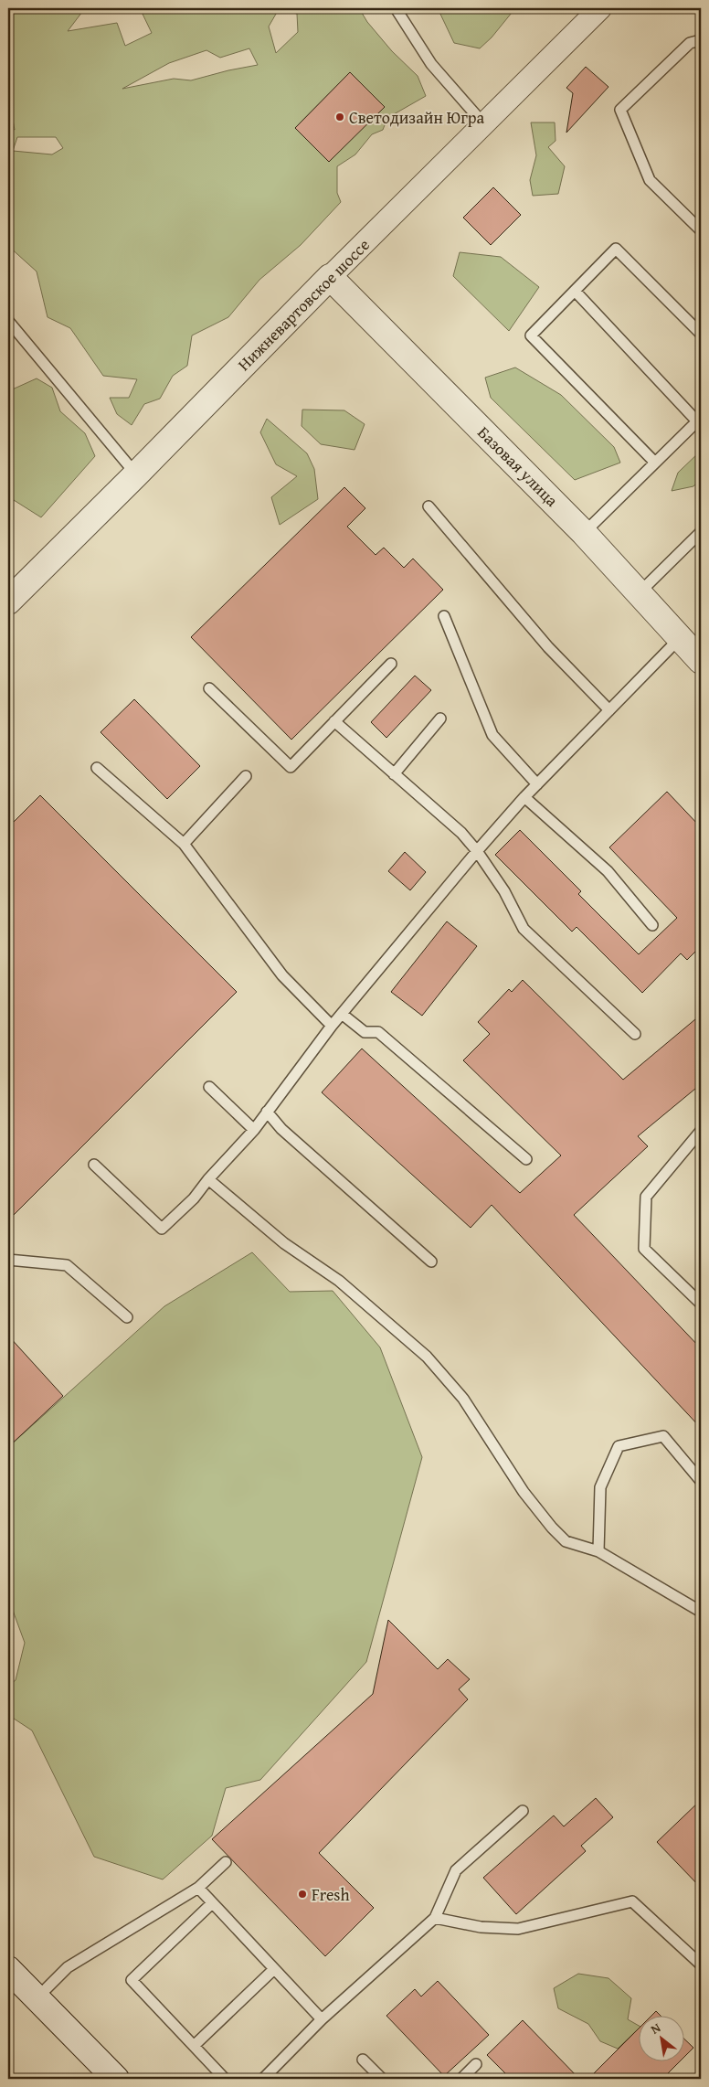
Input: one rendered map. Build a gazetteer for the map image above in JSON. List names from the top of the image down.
{
  "streets": {
    "street": ["Нижневартовское шоссе", "Базовая улица"]
  },
  "crossings": [
    ["Нижневартовское шоссе", "Базовая улица"]
  ],
  "places": ["Светодизайн Югра", "Fresh"],
  "north": "top left"
}
